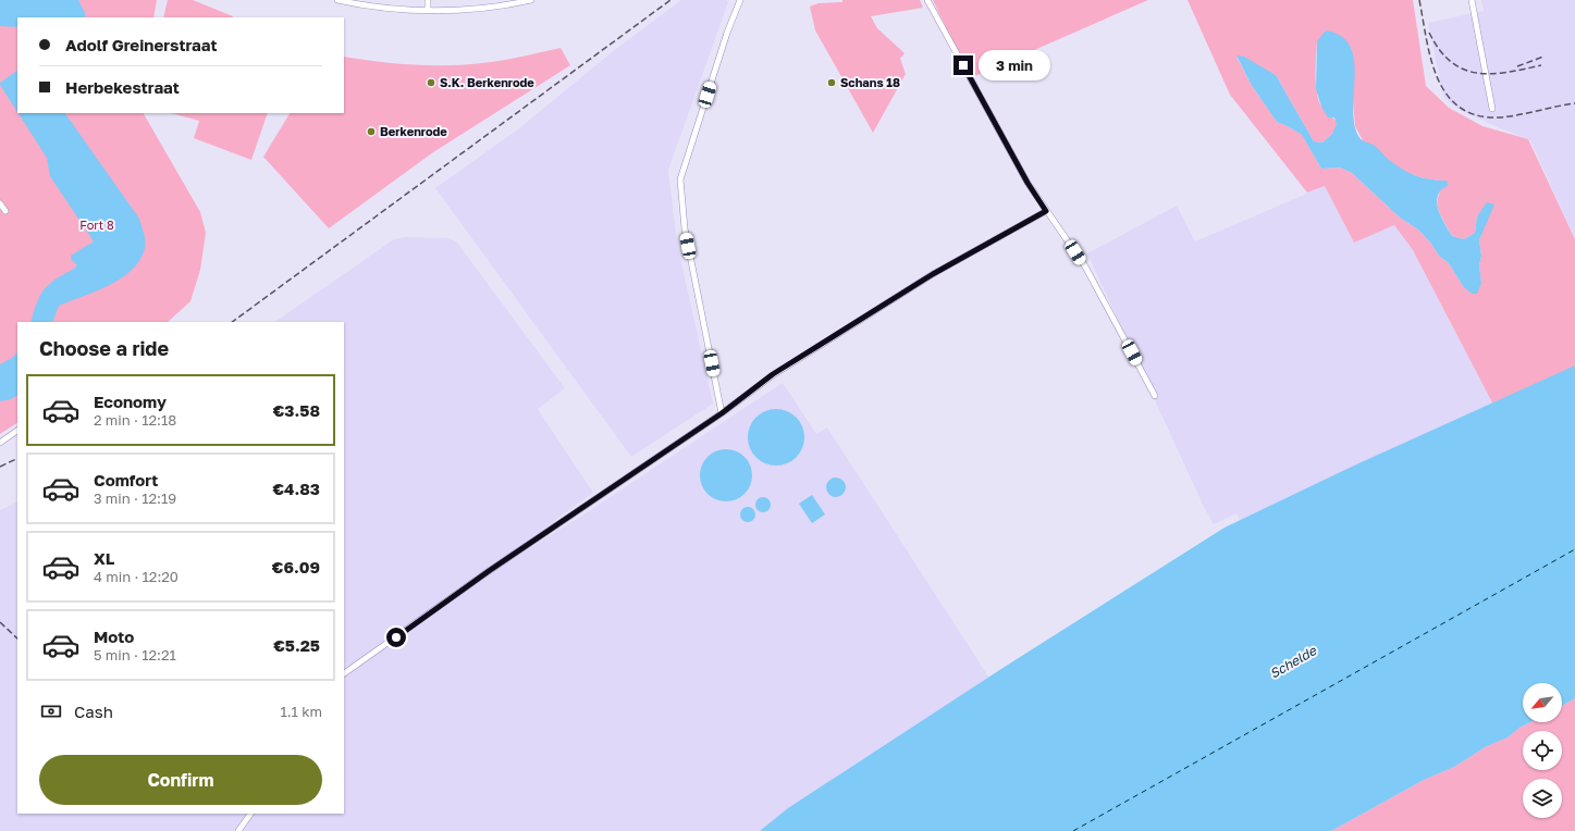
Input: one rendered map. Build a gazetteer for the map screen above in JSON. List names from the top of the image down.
{
  "water": ["Schelde"],
  "parks": ["Fort 8"],
  "places": ["S.K. Berkenrode", "Schans 18", "Berkenrode"],
  "north": "bottom left",
  "page": {
    "banner": ["Adolf Greinerstraat", "Herbekestraat"],
    "bubble": "3 min",
    "heading": "Choose a ride",
    "list": [
      {
        "name": "Economy",
        "note": "2 min · 12:18",
        "value": "€3.58"
      },
      {
        "name": "Comfort",
        "note": "3 min · 12:19",
        "value": "€4.83"
      },
      {
        "name": "XL",
        "note": "4 min · 12:20",
        "value": "€6.09"
      },
      {
        "name": "Moto",
        "note": "5 min · 12:21",
        "value": "€5.25"
      }
    ],
    "pay": ["Cash", "1.1 km"],
    "buttons": "Confirm"
  }
}
